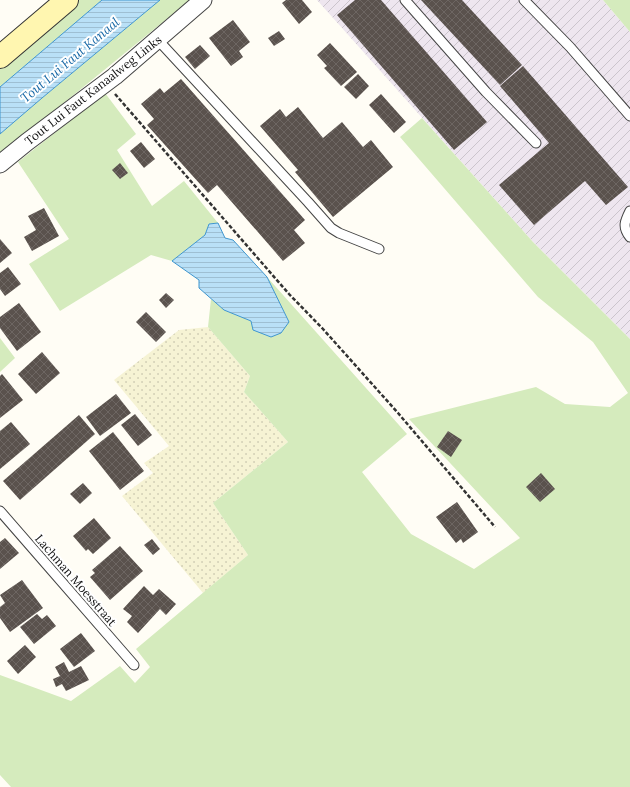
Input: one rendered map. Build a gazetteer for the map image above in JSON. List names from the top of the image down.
{
  "streets": {
    "street": ["Tout Lui Faut Kanaalweg Links"],
    "lane": ["Lachman Moesstraat"]
  },
  "water": ["Tout Lui Faut Kanaal"]
}
